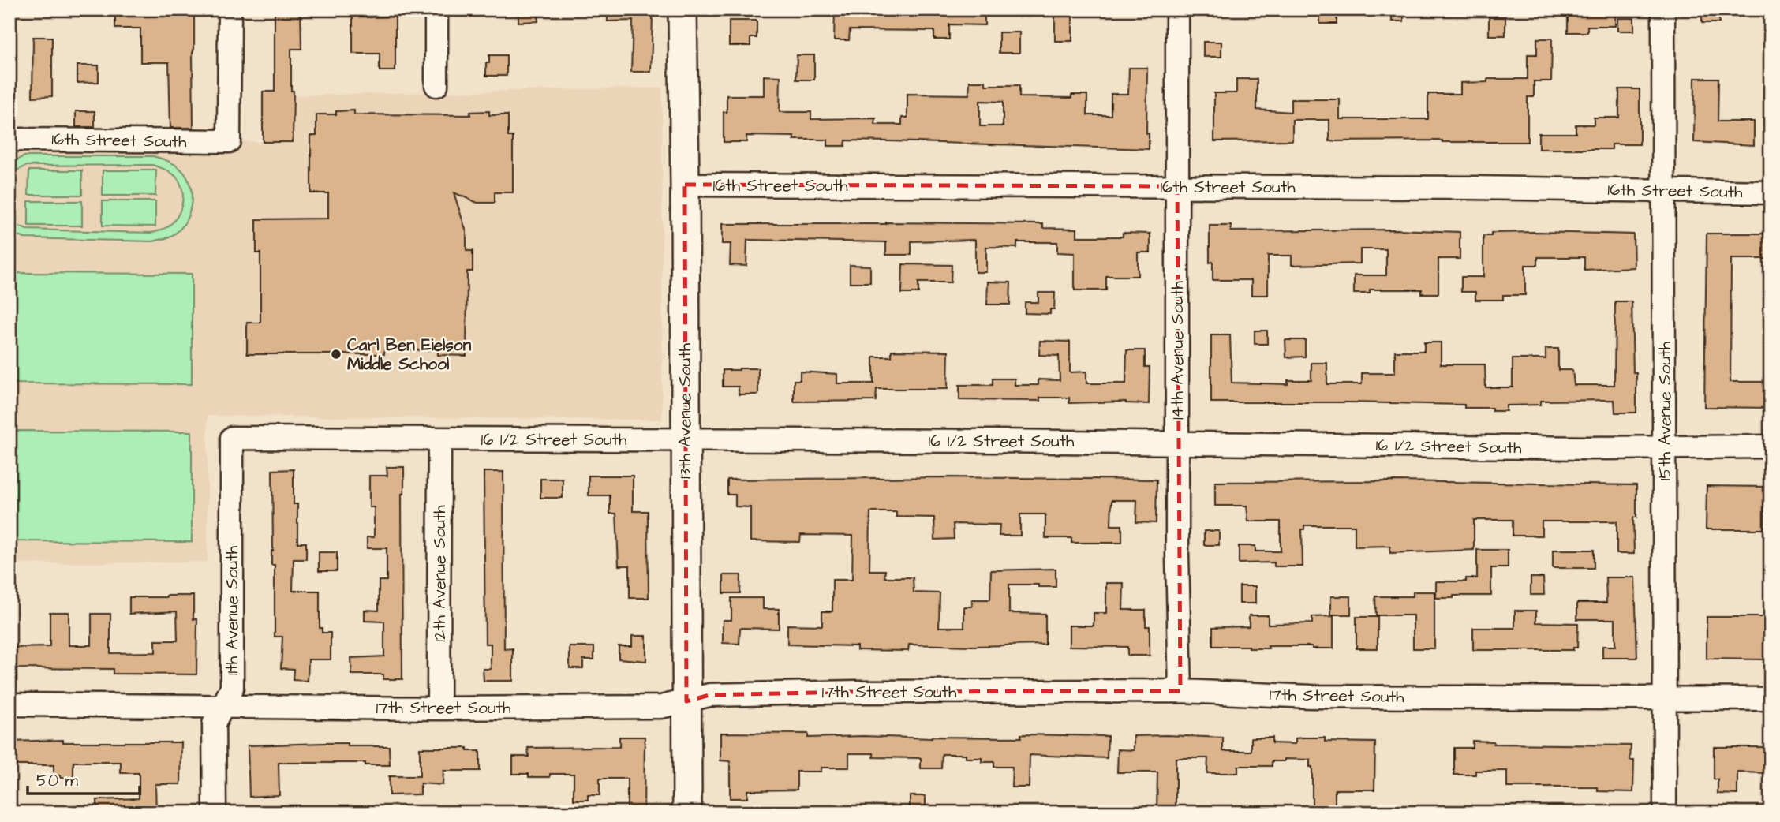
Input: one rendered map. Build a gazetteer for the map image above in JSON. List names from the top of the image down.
{
  "streets": {
    "main road": ["13th Avenue South"],
    "street": [
      "16th Street South",
      "14th Avenue South",
      "15th Avenue South",
      "16 1/2 Street South",
      "12th Avenue South",
      "11th Avenue South",
      "17th Street South"
    ]
  },
  "crossings": [
    ["16th Street South", "14th Avenue South"],
    ["16th Street South", "13th Avenue South"],
    ["16th Street South", "15th Avenue South"],
    ["14th Avenue South", "16 1/2 Street South"],
    ["14th Avenue South", "17th Street South"],
    ["13th Avenue South", "16 1/2 Street South"],
    ["13th Avenue South", "17th Street South"],
    ["15th Avenue South", "16 1/2 Street South"],
    ["15th Avenue South", "17th Street South"],
    ["16 1/2 Street South", "12th Avenue South"],
    ["16 1/2 Street South", "11th Avenue South"],
    ["12th Avenue South", "17th Street South"],
    ["11th Avenue South", "17th Street South"]
  ],
  "places": ["Carl Ben Eielson Middle School"],
  "scale_bar": "50 m"
}
